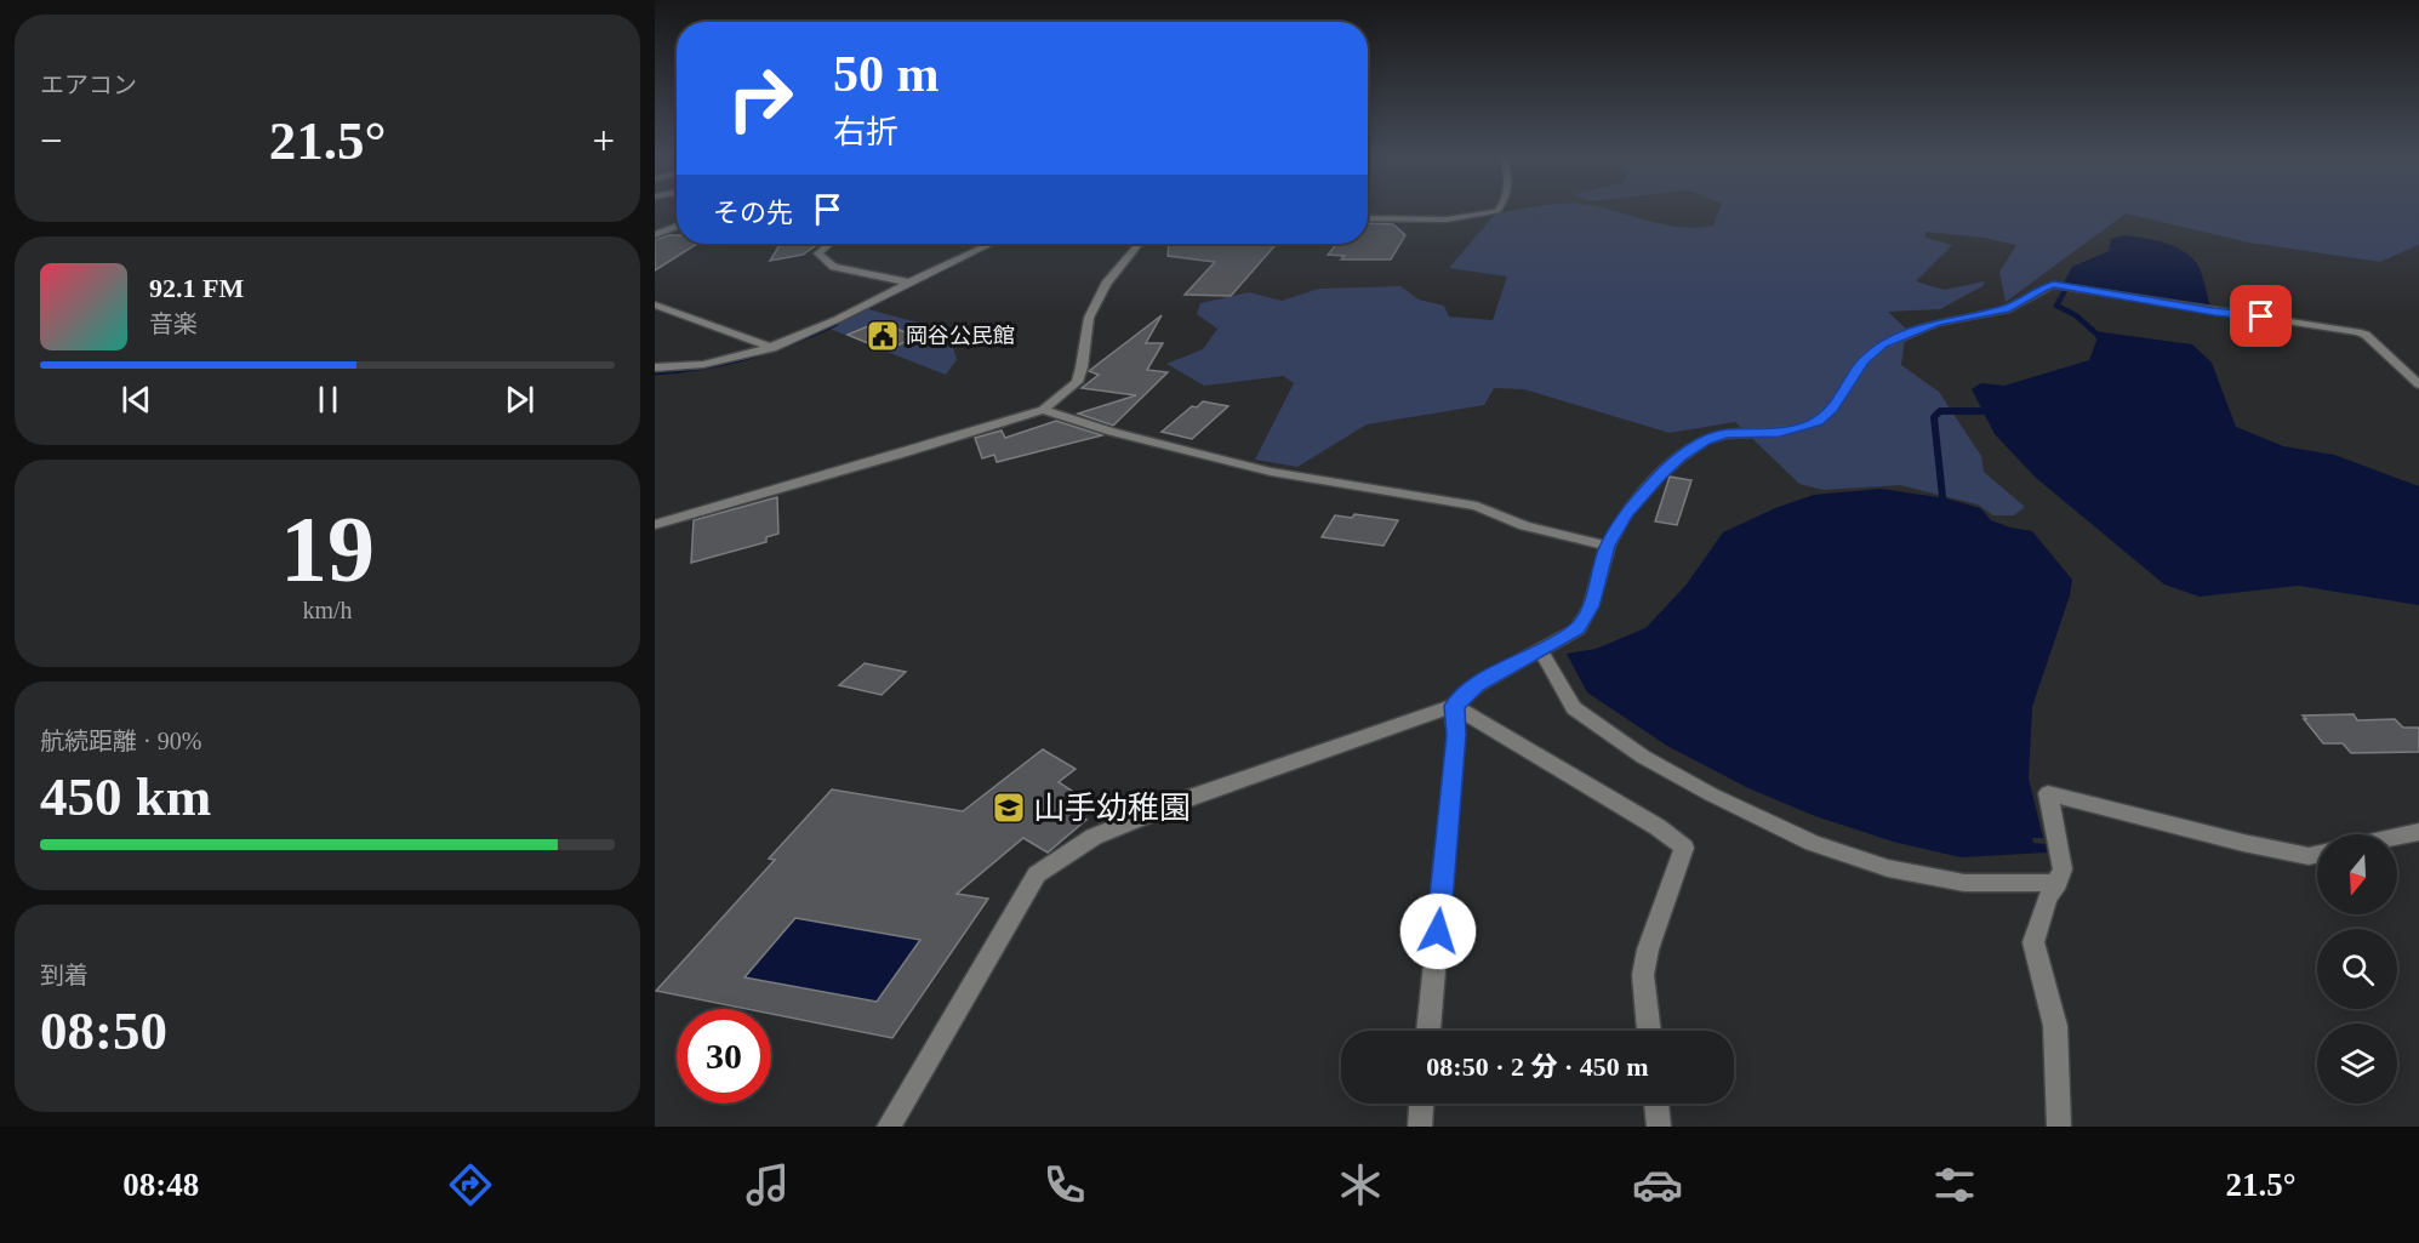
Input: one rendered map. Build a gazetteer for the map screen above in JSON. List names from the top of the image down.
{
  "places": {
    "public building": ["岡谷公民館"],
    "school or university": ["山手幼稚園"]
  },
  "north": "bottom",
  "page": {
    "tile": [
      "エアコン",
      ["19", "km/h"],
      ["航続距離 · 90%", "450 km"],
      ["到着", "08:50"]
    ],
    "turn": ["50 m", "右折"],
    "heat": ["−", "21.5°", "+"],
    "then": "その先",
    "song": ["92.1 FM", "音楽"],
    "limit": "30",
    "trip": "08:50 · 2 分 · 450 m",
    "tabs": ["08:48", "21.5°"]
  }
}
